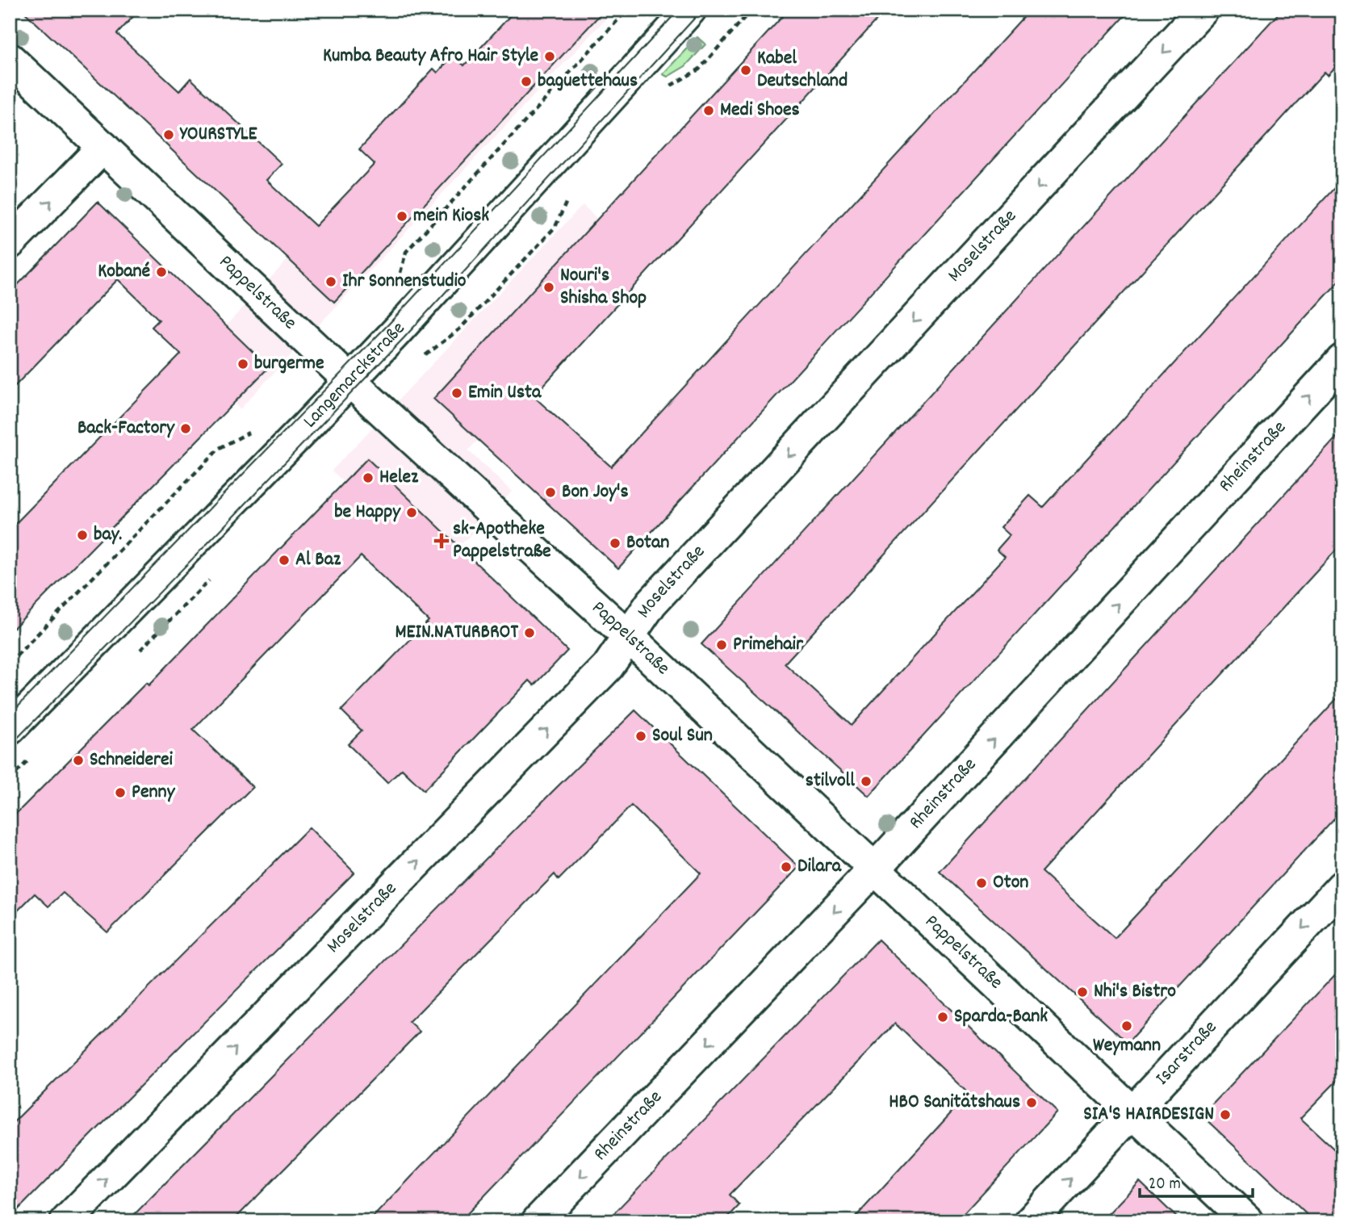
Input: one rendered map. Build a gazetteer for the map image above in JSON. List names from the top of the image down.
{
  "streets": {
    "street": [
      "Moselstraße",
      "Pappelstraße",
      "Langemarckstraße",
      "Rheinstraße",
      "Isarstraße"
    ]
  },
  "crossings": [
    ["Moselstraße", "Pappelstraße"],
    ["Pappelstraße", "Langemarckstraße"],
    ["Pappelstraße", "Rheinstraße"],
    ["Pappelstraße", "Isarstraße"]
  ],
  "places": {
    "other": [
      "Kumba Beauty Afro Hair Style",
      "Kabel Deutschland",
      "baguettehaus",
      "Medi Shoes",
      "YOURSTYLE",
      "mein Kiosk",
      "Kobané",
      "Ihr Sonnenstudio",
      "Nouri's Shisha Shop",
      "burgerme",
      "Emin Usta",
      "Back-Factory",
      "Helez",
      "Bon Joy's",
      "be Happy",
      "bay.",
      "Botan",
      "Al Baz",
      "MEIN.NATURBROT",
      "Primehair",
      "Soul Sun",
      "Schneiderei",
      "stilvoll",
      "Penny",
      "Dilara",
      "Oton",
      "Nhi's Bistro",
      "Sparda-Bank",
      "Weymann",
      "HBO Sanitätshaus",
      "SIA'S HAIRDESIGN"
    ],
    "health": ["sk-Apotheke Pappelstraße"]
  },
  "scale_bar": "20 m"
}
